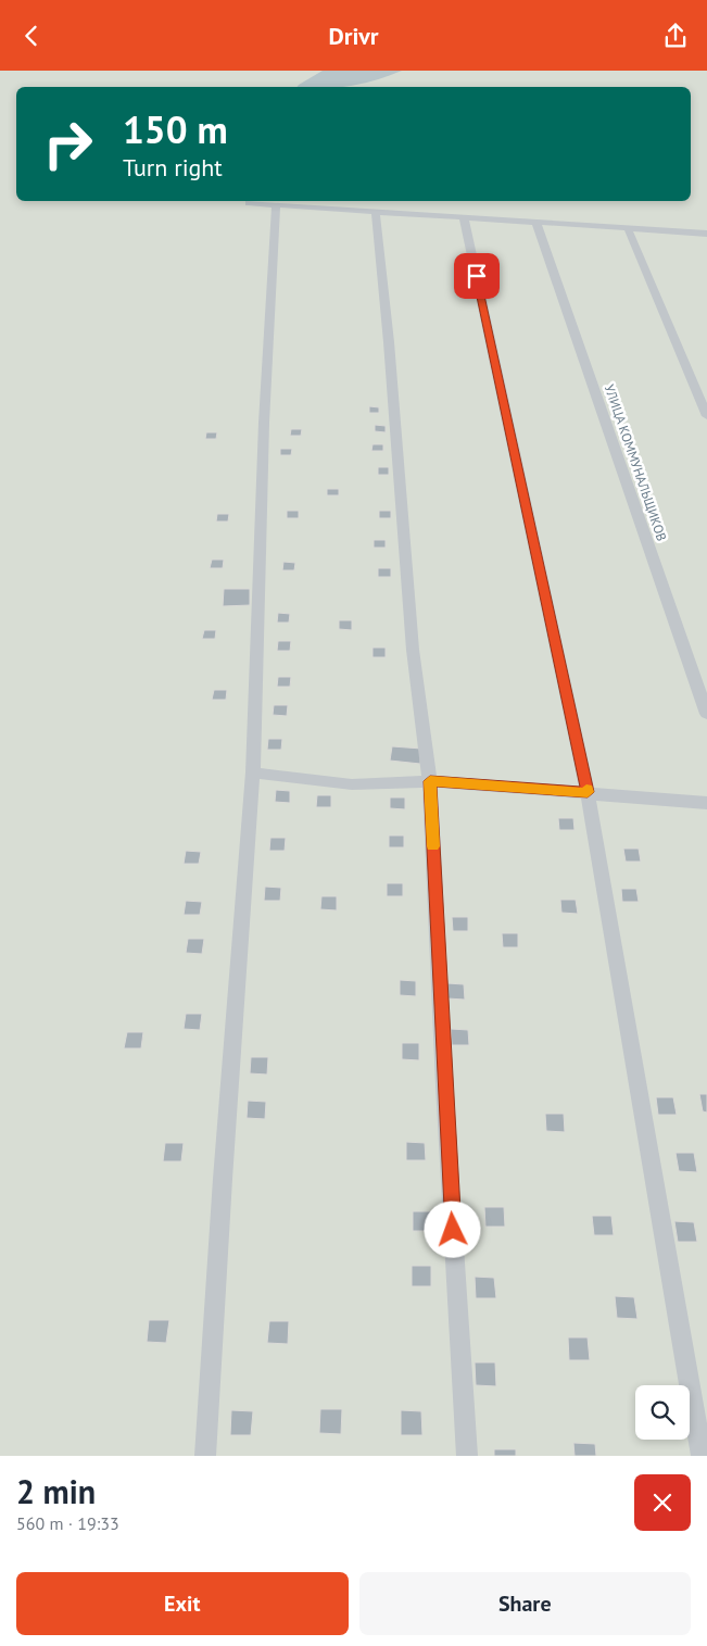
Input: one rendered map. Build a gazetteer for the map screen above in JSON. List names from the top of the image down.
{
  "streets": {
    "street": ["УЛИЦА КОММУНАЛЬЩИКОВ"]
  },
  "page": {
    "header": "Drivr",
    "turn": ["150 m", "Turn right"],
    "heading": ["2 min", "560 m · 19:33"],
    "buttons": ["Exit", "Share"]
  }
}
